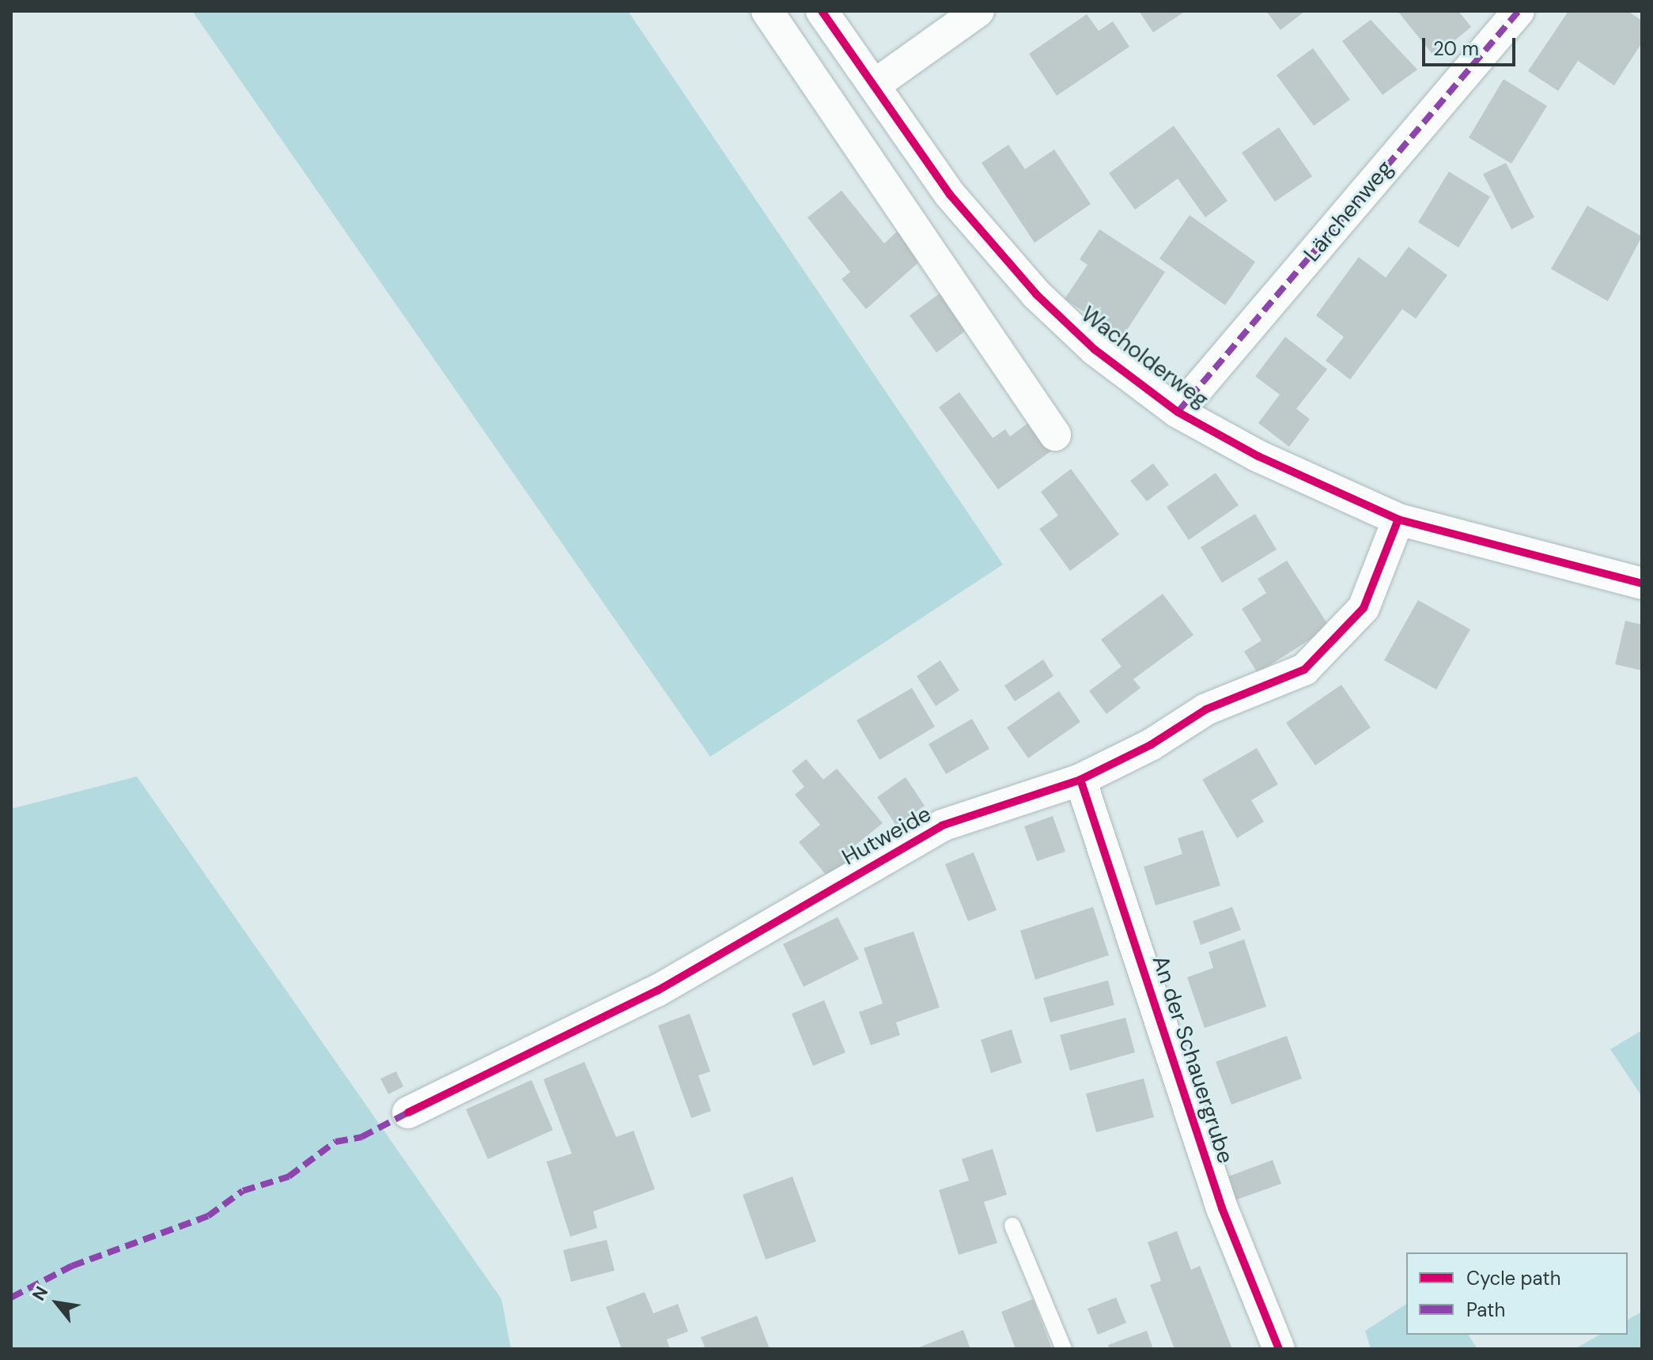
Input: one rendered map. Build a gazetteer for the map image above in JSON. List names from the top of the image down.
{
  "streets": {
    "street": [
      "Lärchenweg",
      "Wacholderweg",
      "Hutweide",
      "An der Schauergrube"
    ]
  },
  "crossings": [
    ["Lärchenweg", "Wacholderweg"],
    ["Wacholderweg", "Hutweide"],
    ["Hutweide", "An der Schauergrube"]
  ],
  "legend": ["Cycle path", "Path"],
  "scale_bar": "20 m",
  "north": "top left"
}
